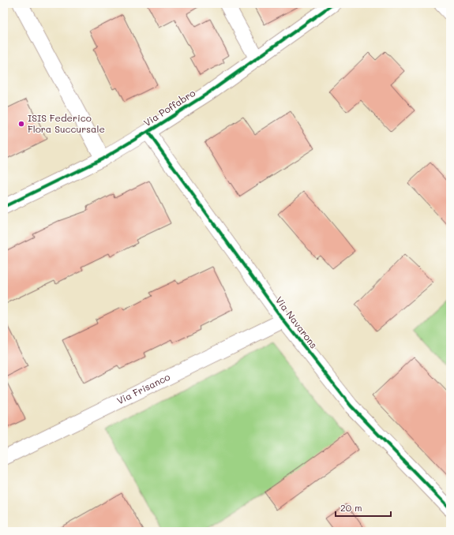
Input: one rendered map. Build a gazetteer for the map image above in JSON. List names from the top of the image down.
{
  "streets": {
    "street": ["Via Poffabro", "Via Navarons", "Via Frisanco"]
  },
  "crossings": [
    ["Via Poffabro", "Via Navarons"],
    ["Via Navarons", "Via Frisanco"]
  ],
  "places": ["ISIS Federico Flora Succursale"],
  "scale_bar": "20 m"
}
